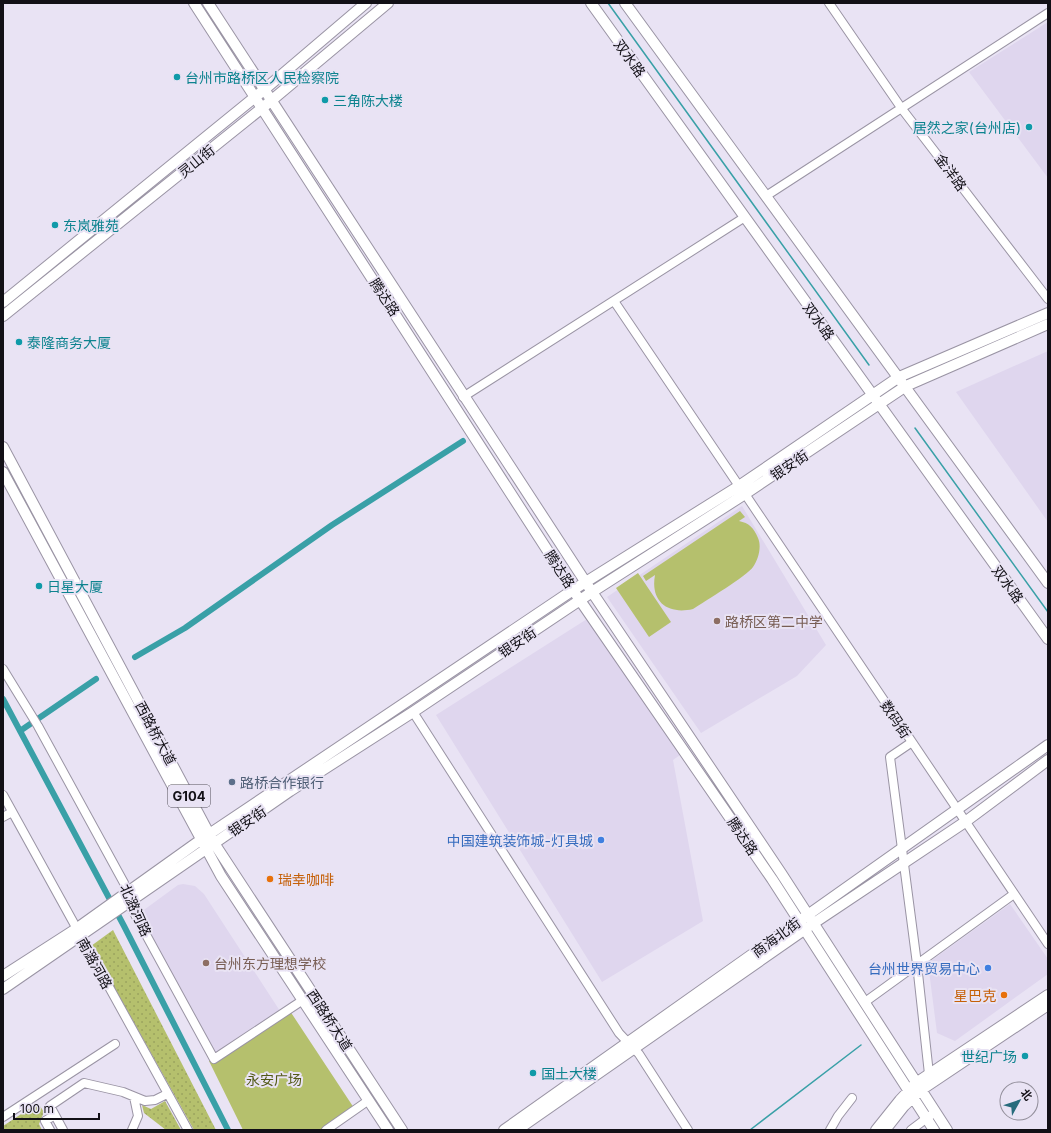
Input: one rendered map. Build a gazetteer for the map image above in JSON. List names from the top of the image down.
{
  "streets": {
    "main road": [
      "双水路",
      "灵山街",
      "腾达路",
      "银安街",
      "西路桥大道",
      "G104",
      "商海北街"
    ],
    "street": [
      "金洋路",
      "数码街",
      "北潞河路",
      "南潞河路"
    ]
  },
  "crossings": [
    ["双水路", "银安街"],
    ["灵山街", "腾达路"],
    ["腾达路", "银安街"],
    ["腾达路", "商海北街"],
    ["银安街", "数码街"],
    ["银安街", "西路桥大道"],
    ["银安街", "北潞河路"],
    ["银安街", "南潞河路"],
    ["数码街", "商海北街"],
    ["西路桥大道", "北潞河路"]
  ],
  "parks": ["永安广场"],
  "places": [
    "台州市路桥区人民检察院",
    "三角陈大楼",
    "居然之家(台州店)",
    "东岚雅苑",
    "泰隆商务大厦",
    "日星大厦",
    "路桥区第二中学",
    "路桥合作银行",
    "中国建筑装饰城-灯具城",
    "瑞幸咖啡",
    "台州东方理想学校",
    "台州世界贸易中心",
    "星巴克",
    "世纪广场",
    "国土大楼"
  ],
  "scale_bar": "100 m",
  "north": "top right"
}
